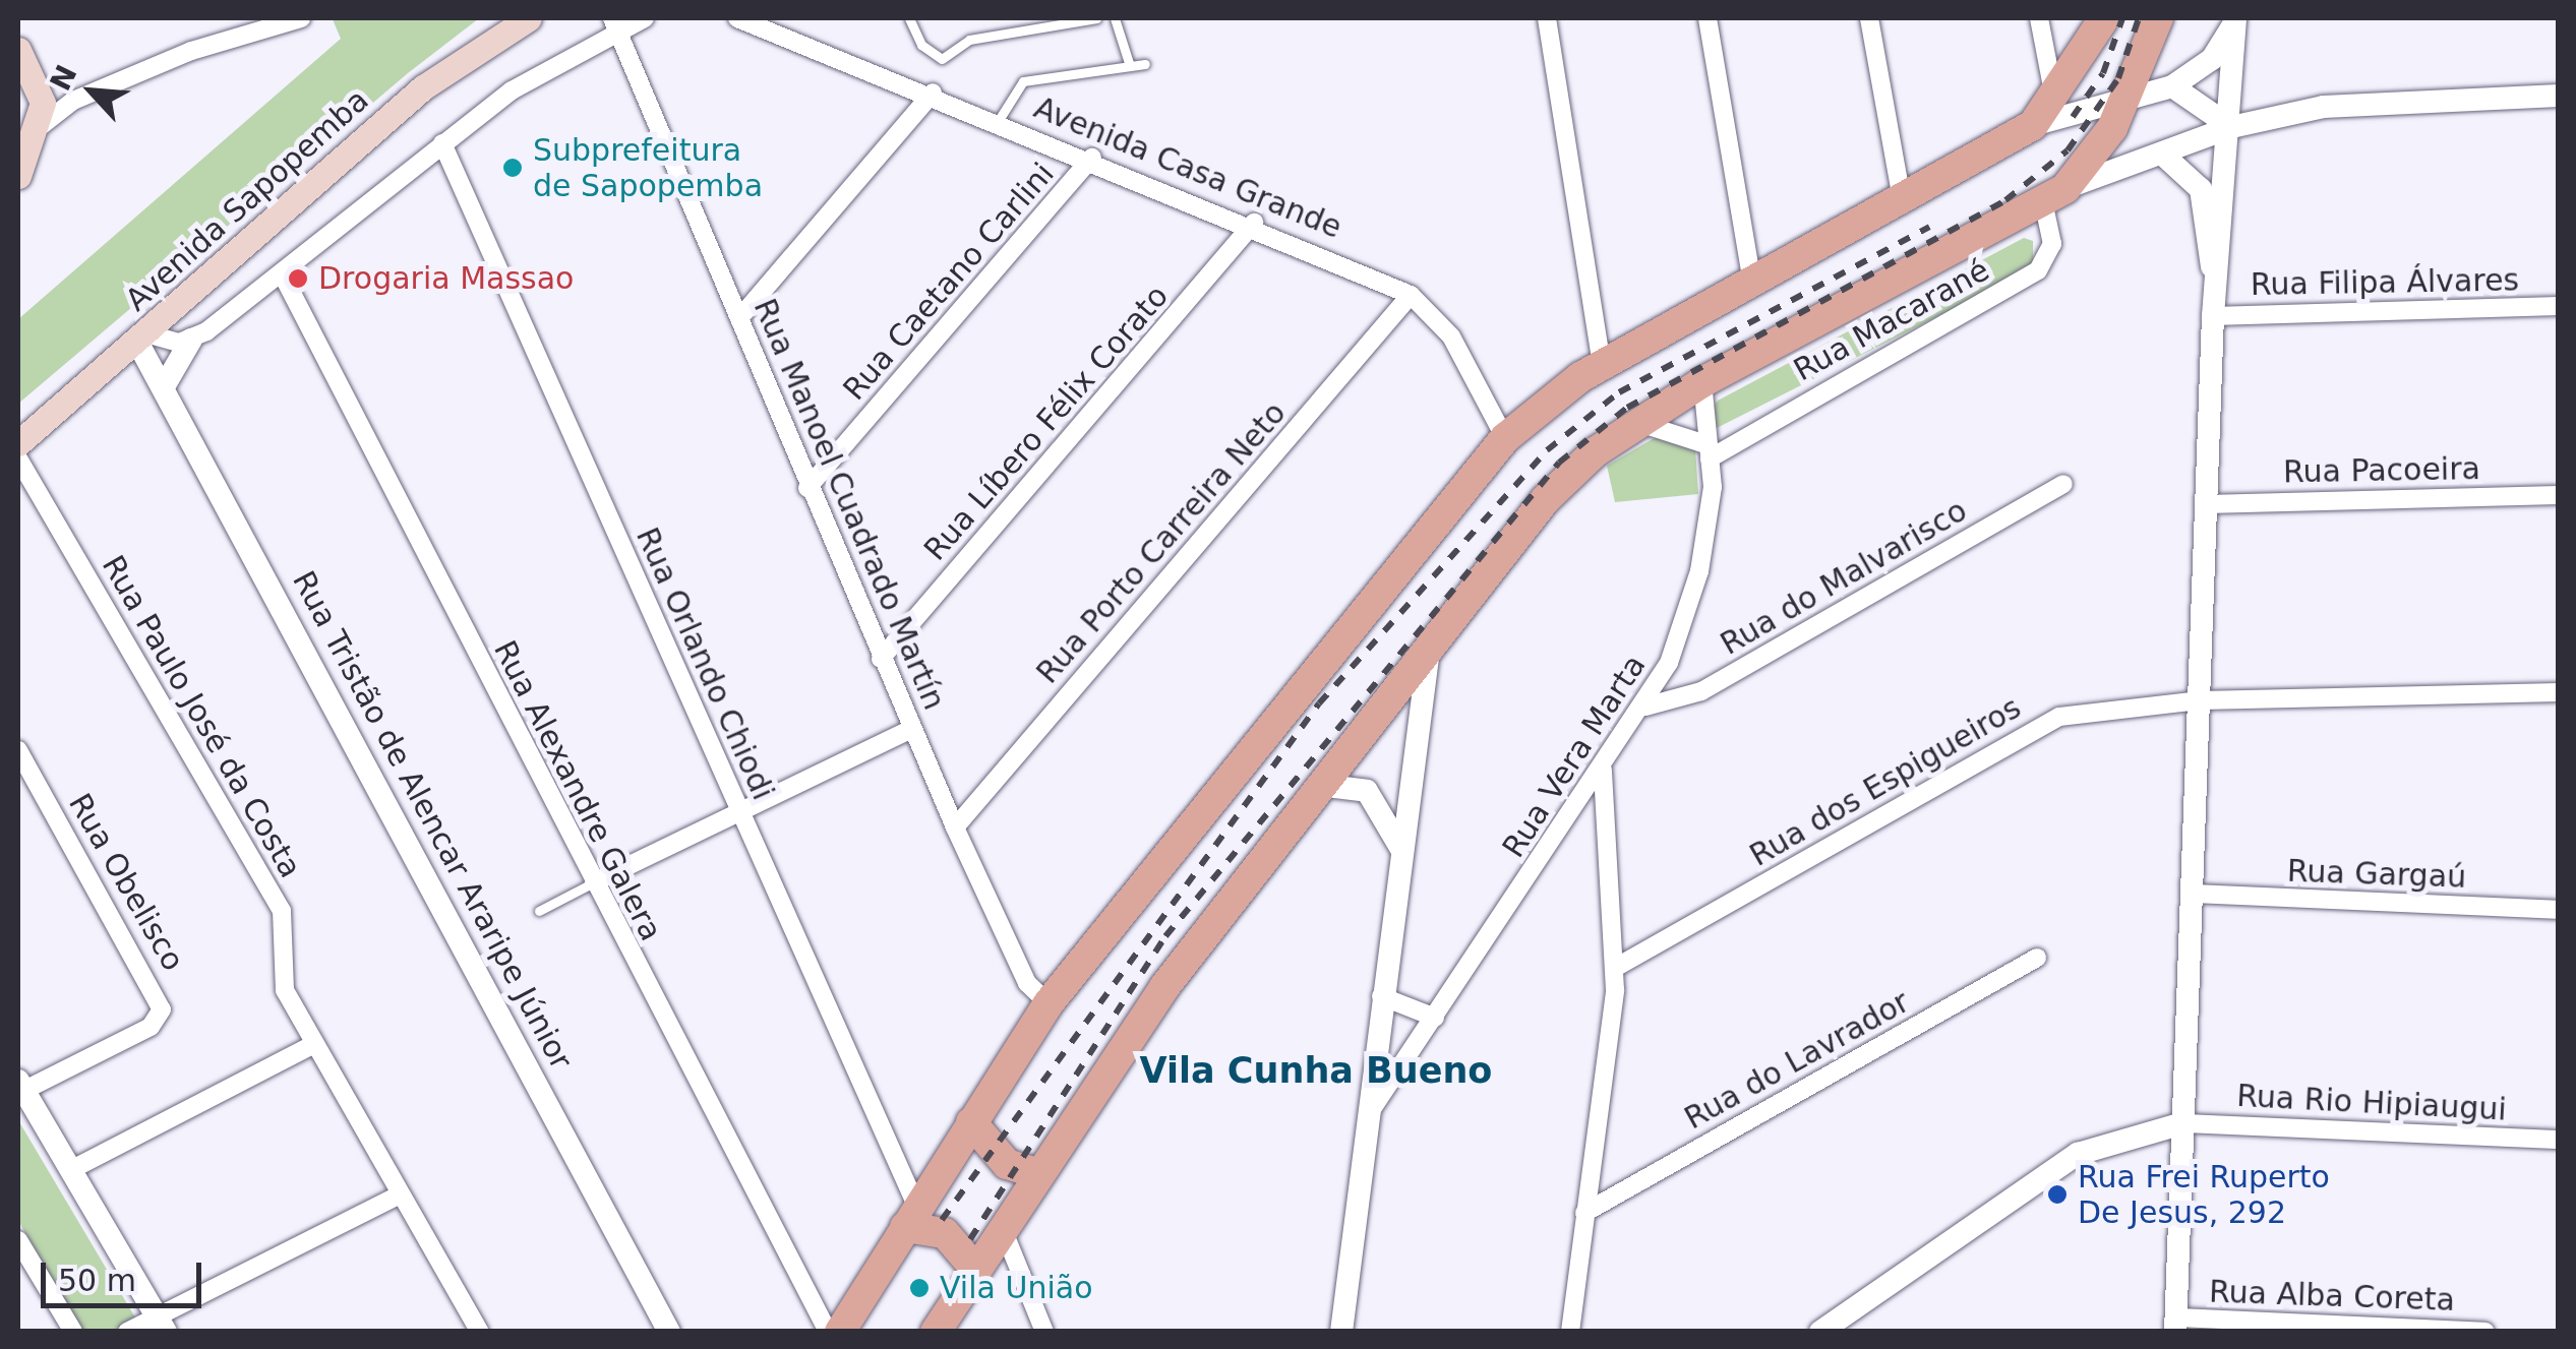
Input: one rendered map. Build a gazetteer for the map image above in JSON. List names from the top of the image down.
{
  "streets": {
    "main road": ["Avenida Sapopemba"],
    "street": [
      "Avenida Casa Grande",
      "Rua Caetano Carlini",
      "Rua Filipa Álvares",
      "Rua Macarané",
      "Rua Líbero Félix Corato",
      "Rua Pacoeira",
      "Rua Manoel Cuadrado Martín",
      "Rua Porto Carreira Neto",
      "Rua do Malvarisco",
      "Rua Orlando Chiodi",
      "Rua Paulo José da Costa",
      "Rua Vera Marta",
      "Rua dos Espigueiros",
      "Rua Alexandre Galera",
      "Rua Tristão de Alencar Araripe Júnior",
      "Rua Gargaú",
      "Rua Obelisco",
      "Rua do Lavrador",
      "Rua Rio Hipiaugui",
      "Rua Alba Coreta"
    ]
  },
  "crossings": [
    ["Avenida Casa Grande", "Rua Caetano Carlini"],
    ["Avenida Casa Grande", "Rua Líbero Félix Corato"],
    ["Avenida Casa Grande", "Rua Porto Carreira Neto"],
    ["Avenida Sapopemba", "Rua Tristão de Alencar Araripe Júnior"],
    ["Rua Caetano Carlini", "Rua Manoel Cuadrado Martín"],
    ["Rua Macarané", "Rua Vera Marta"],
    ["Rua Líbero Félix Corato", "Rua Manoel Cuadrado Martín"],
    ["Rua Manoel Cuadrado Martín", "Rua Porto Carreira Neto"],
    ["Rua do Malvarisco", "Rua Vera Marta"]
  ],
  "districts": ["Vila Cunha Bueno"],
  "places": [
    "Subprefeitura de Sapopemba",
    "Drogaria Massao",
    "Rua Frei Ruperto De Jesus, 292",
    "Vila União"
  ],
  "scale_bar": "50 m",
  "north": "top left"
}
